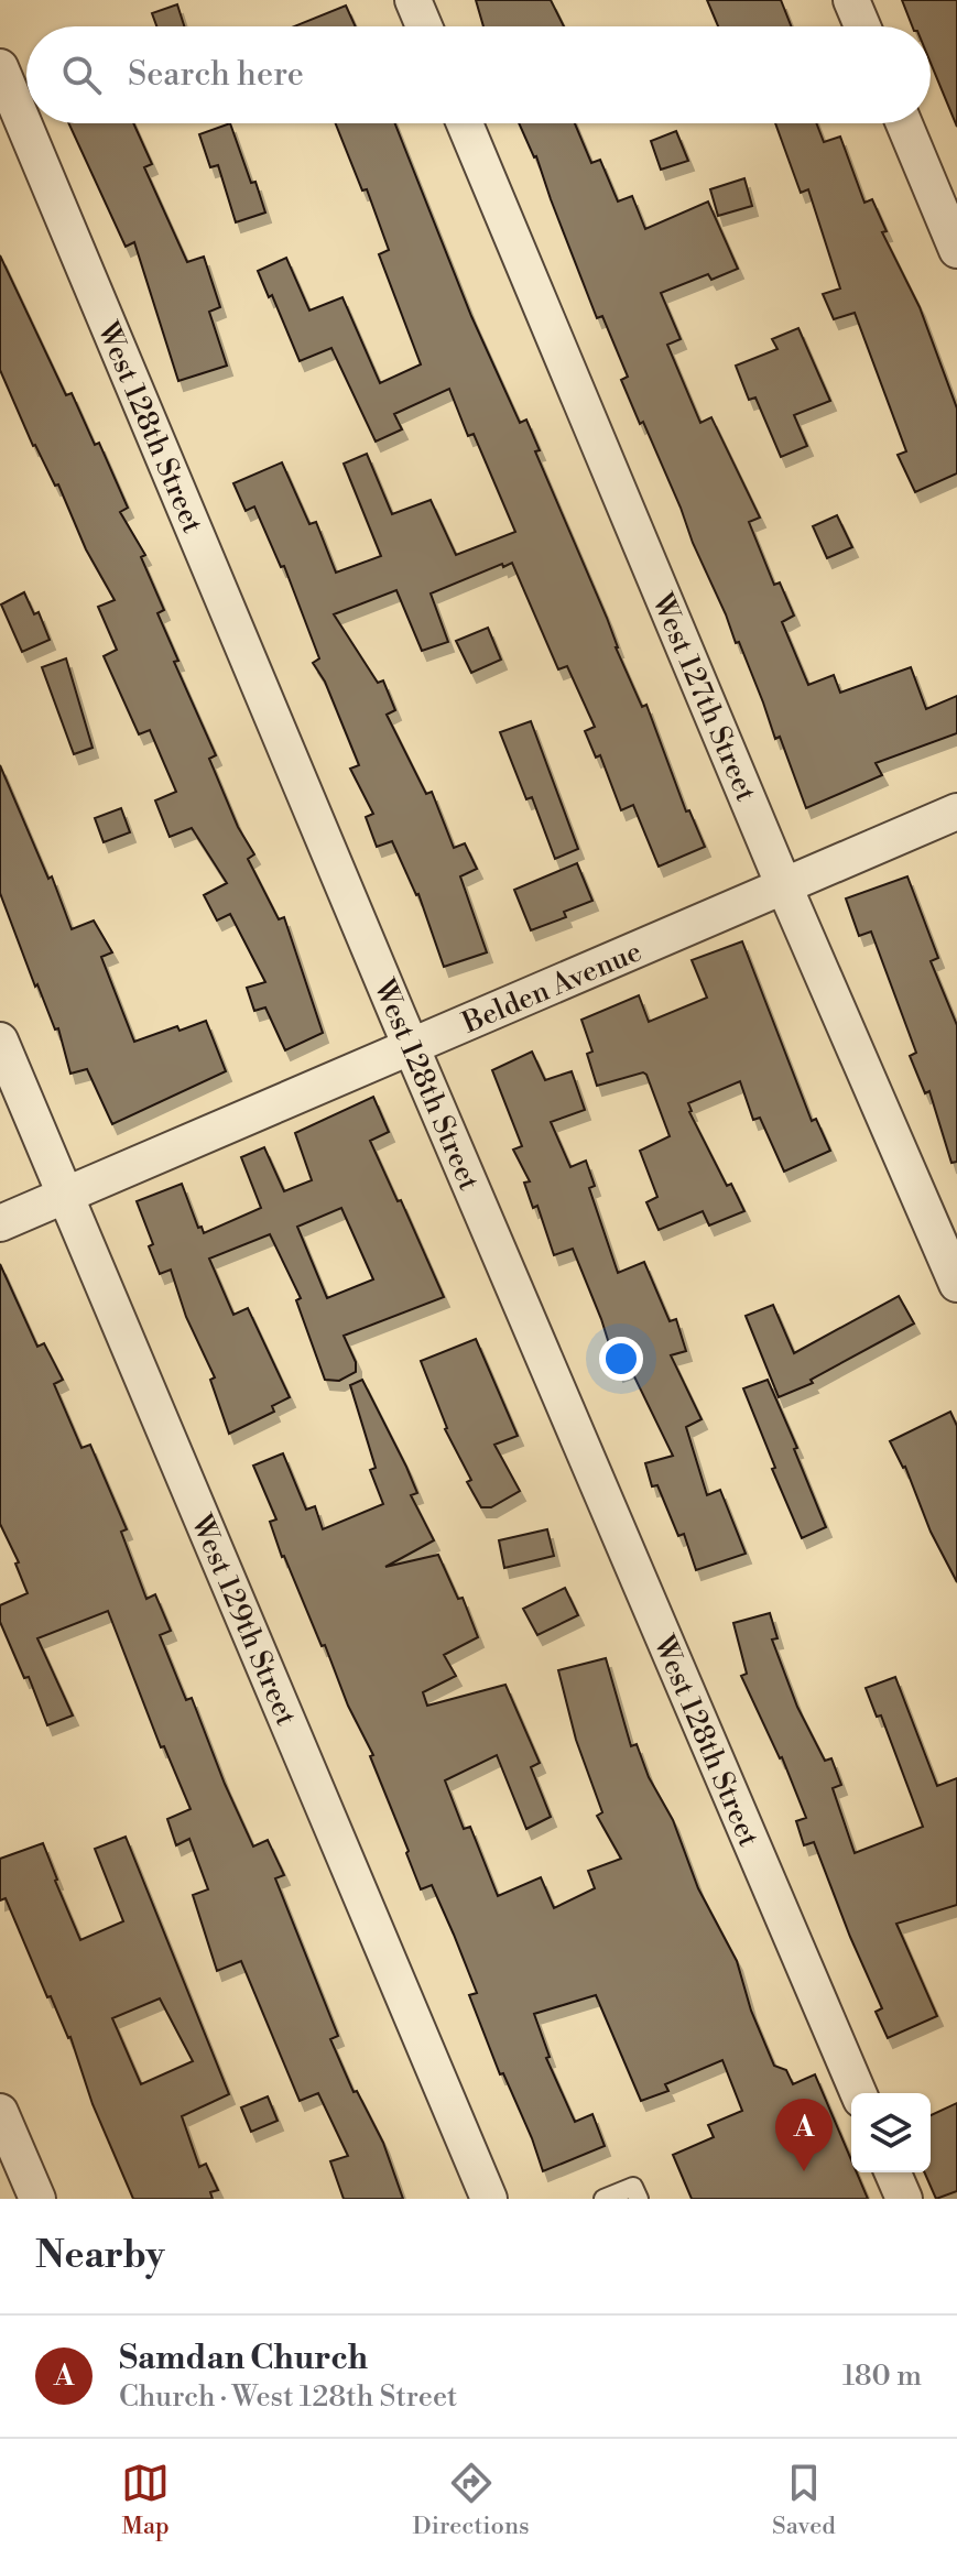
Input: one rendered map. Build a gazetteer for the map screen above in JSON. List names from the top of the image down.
{
  "streets": {
    "street": [
      "West 128th Street",
      "West 127th Street",
      "Belden Avenue",
      "West 129th Street"
    ]
  },
  "crossings": [
    ["West 128th Street", "Belden Avenue"],
    ["West 127th Street", "Belden Avenue"],
    ["Belden Avenue", "West 129th Street"]
  ],
  "page": {
    "search": "Search here",
    "pins": "A",
    "heading": "Nearby",
    "list": [
      {
        "mark": "A",
        "name": "Samdan Church",
        "note": "Church · West 128th Street",
        "value": "180 m"
      }
    ],
    "nav": ["Map", "Directions", "Saved"]
  }
}
